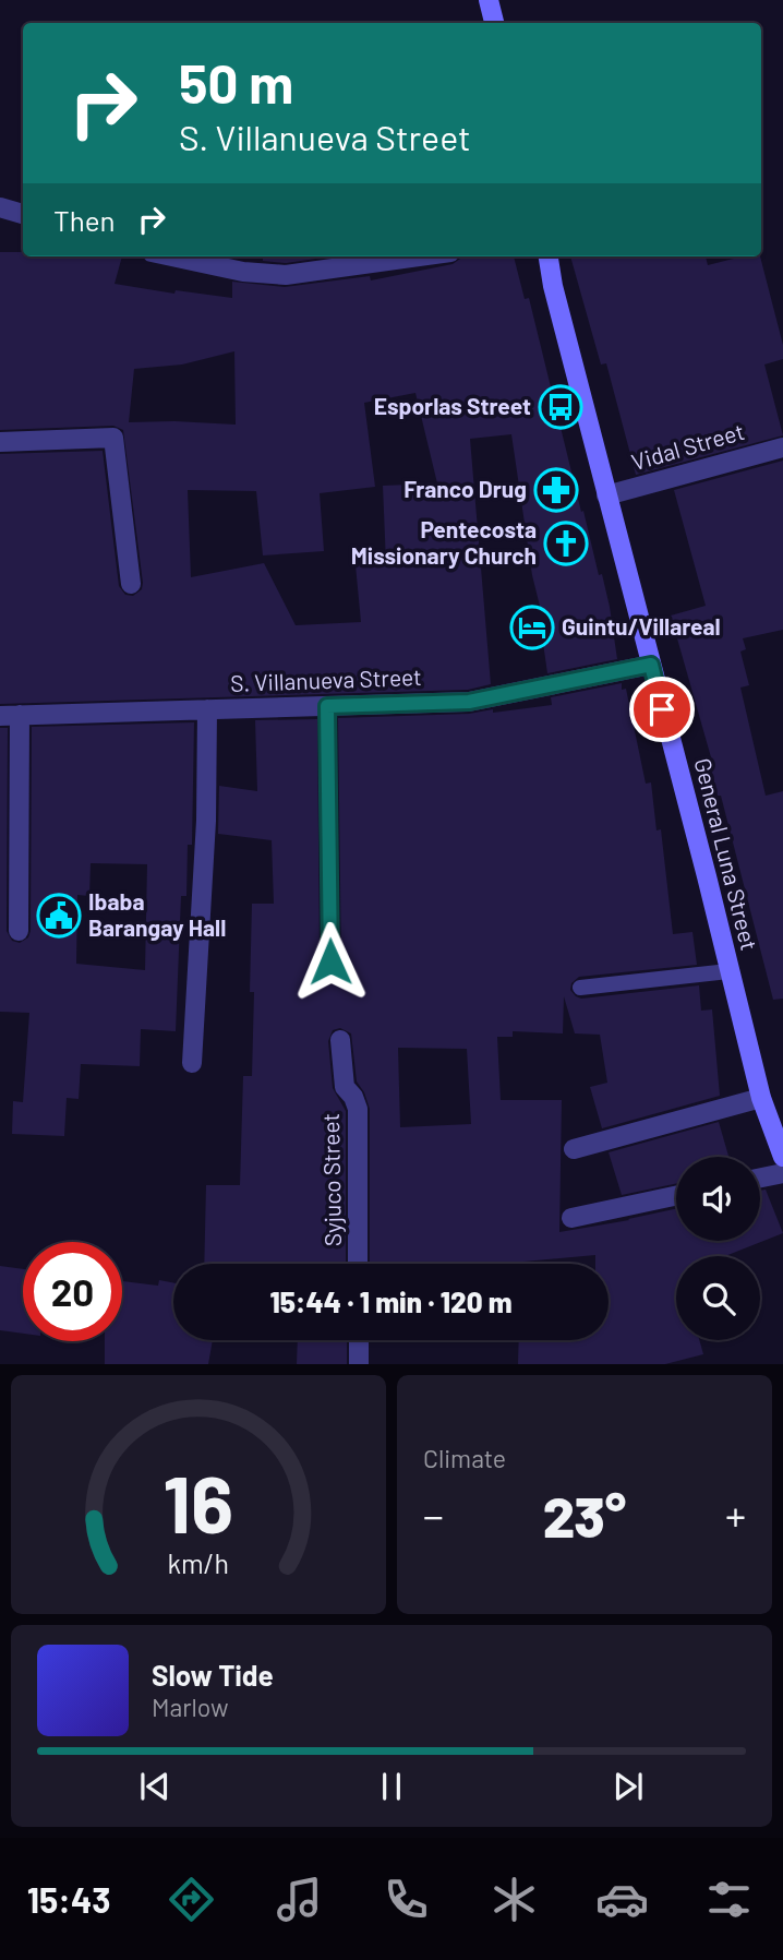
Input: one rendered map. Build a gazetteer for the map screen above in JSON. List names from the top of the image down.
{
  "streets": {
    "main road": ["General Luna Street"],
    "street": ["Vidal Street", "S. Villanueva Street", "Syjuco Street"]
  },
  "crossings": [
    ["Vidal Street", "General Luna Street"],
    ["S. Villanueva Street", "General Luna Street"]
  ],
  "places": {
    "bus stop": ["Esporlas Street"],
    "pharmacy": ["Franco Drug"],
    "church": ["Pentecosta Missionary Church"],
    "hotel": ["Guintu/Villareal"],
    "public building": ["Ibaba Barangay Hall"]
  },
  "page": {
    "turn": ["50 m", "S. Villanueva Street"],
    "then": "Then",
    "limit": "20",
    "trip": "15:44 · 1 min · 120 m",
    "tile": "Climate",
    "heat": ["−", "23°", "+"],
    "song": ["Slow Tide", "Marlow"],
    "tabs": "15:43",
    "gauge": ["16", "km/h"]
  }
}
